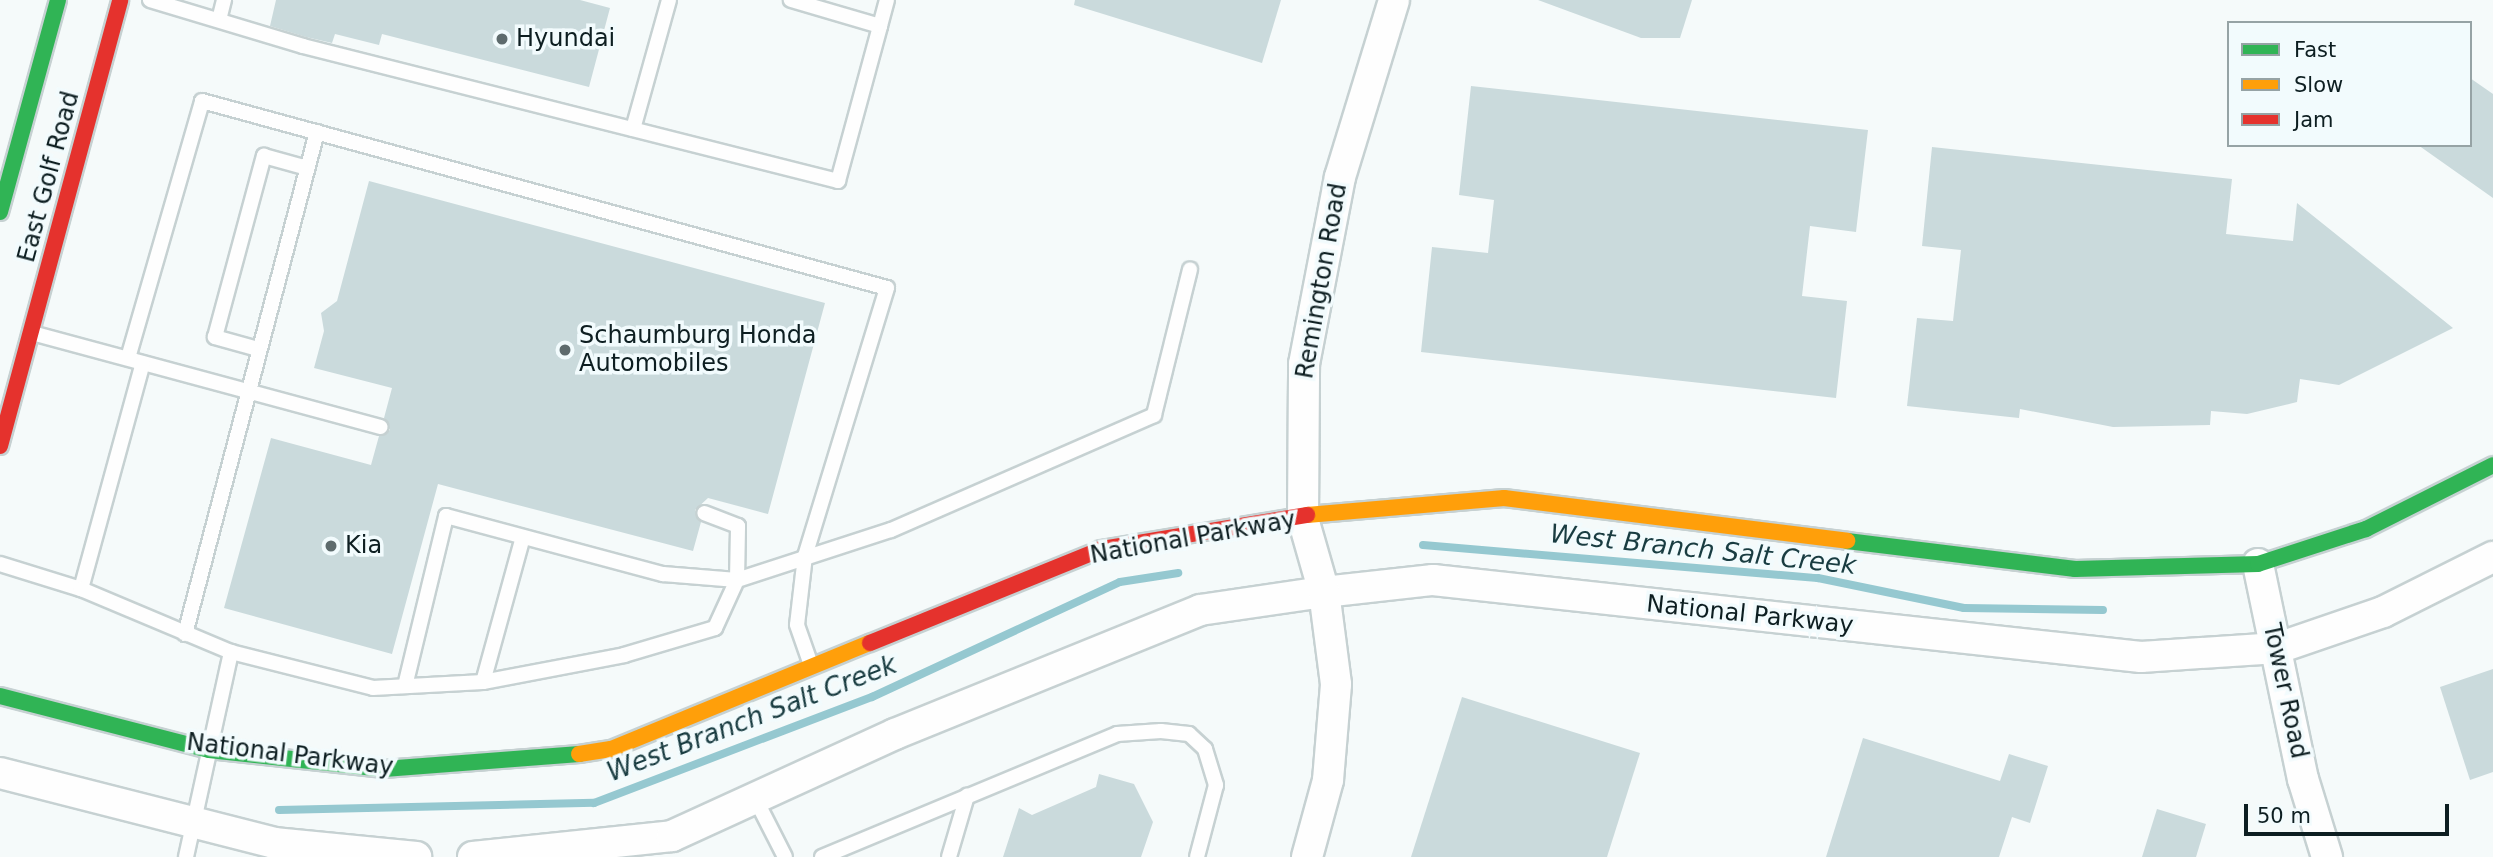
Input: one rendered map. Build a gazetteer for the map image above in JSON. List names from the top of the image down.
{
  "streets": {
    "street": [
      "East Golf Road",
      "Remington Road",
      "National Parkway",
      "Tower Road"
    ]
  },
  "crossings": [
    ["Remington Road", "National Parkway"],
    ["National Parkway", "Tower Road"]
  ],
  "water": ["West Branch Salt Creek"],
  "places": ["Hyundai", "Schaumburg Honda Automobiles", "Kia"],
  "legend": ["Fast", "Slow", "Jam"],
  "scale_bar": "50 m"
}
